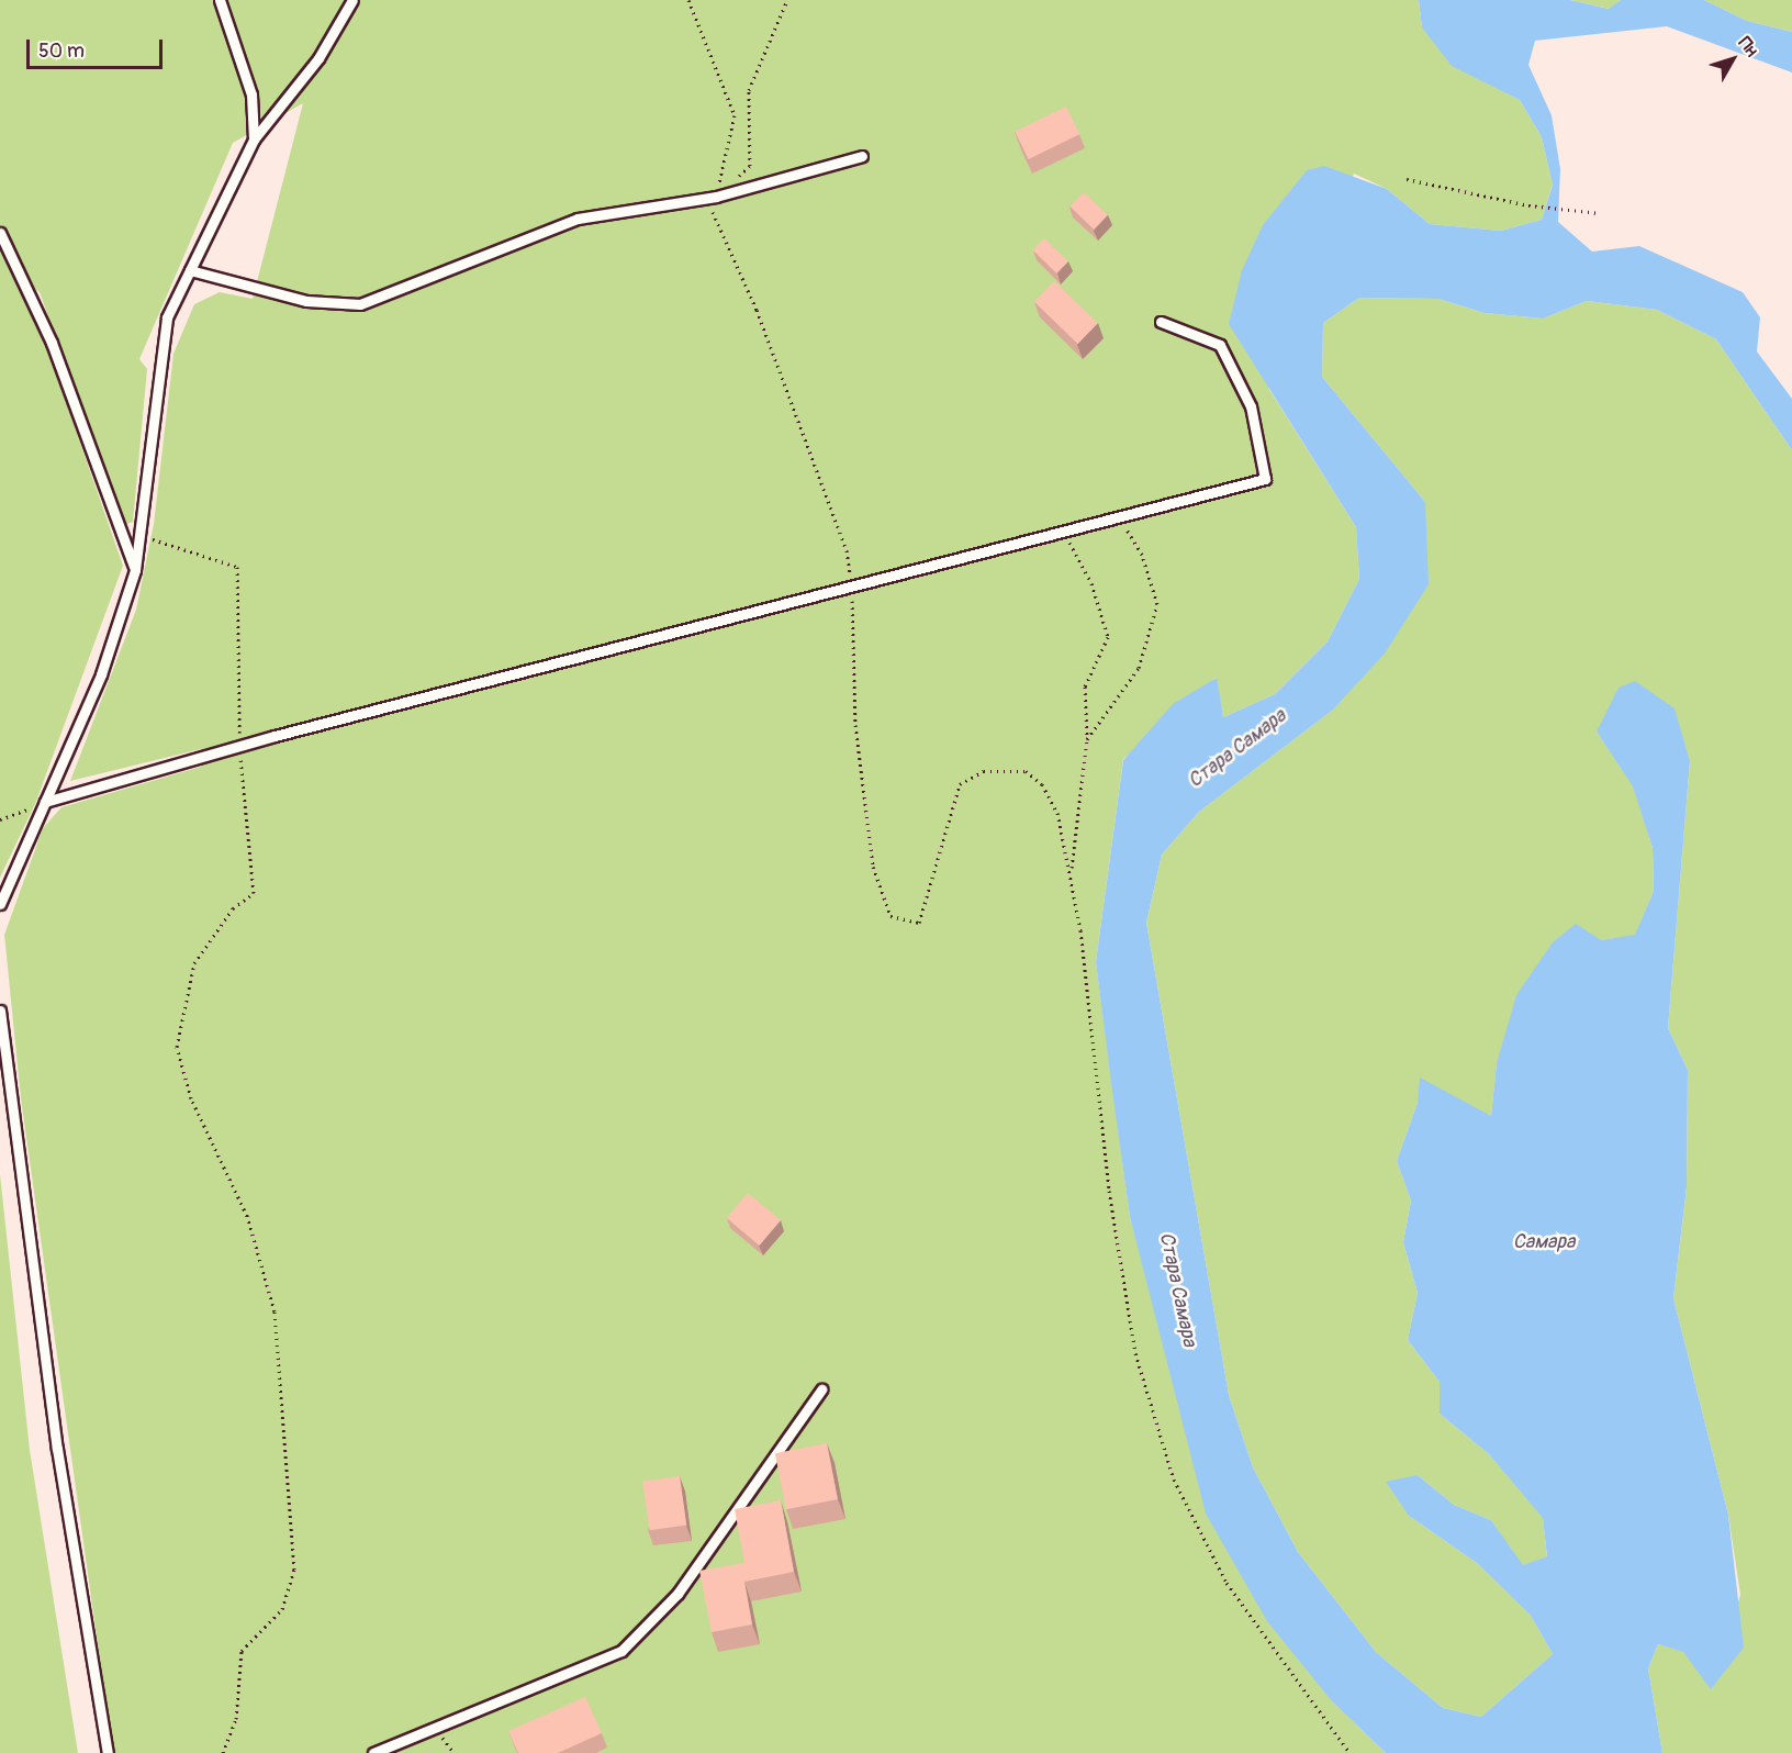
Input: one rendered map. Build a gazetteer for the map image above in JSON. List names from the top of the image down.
{
  "water": ["Стара Самара", "Самара"],
  "scale_bar": "50 m",
  "north": "top right"
}
